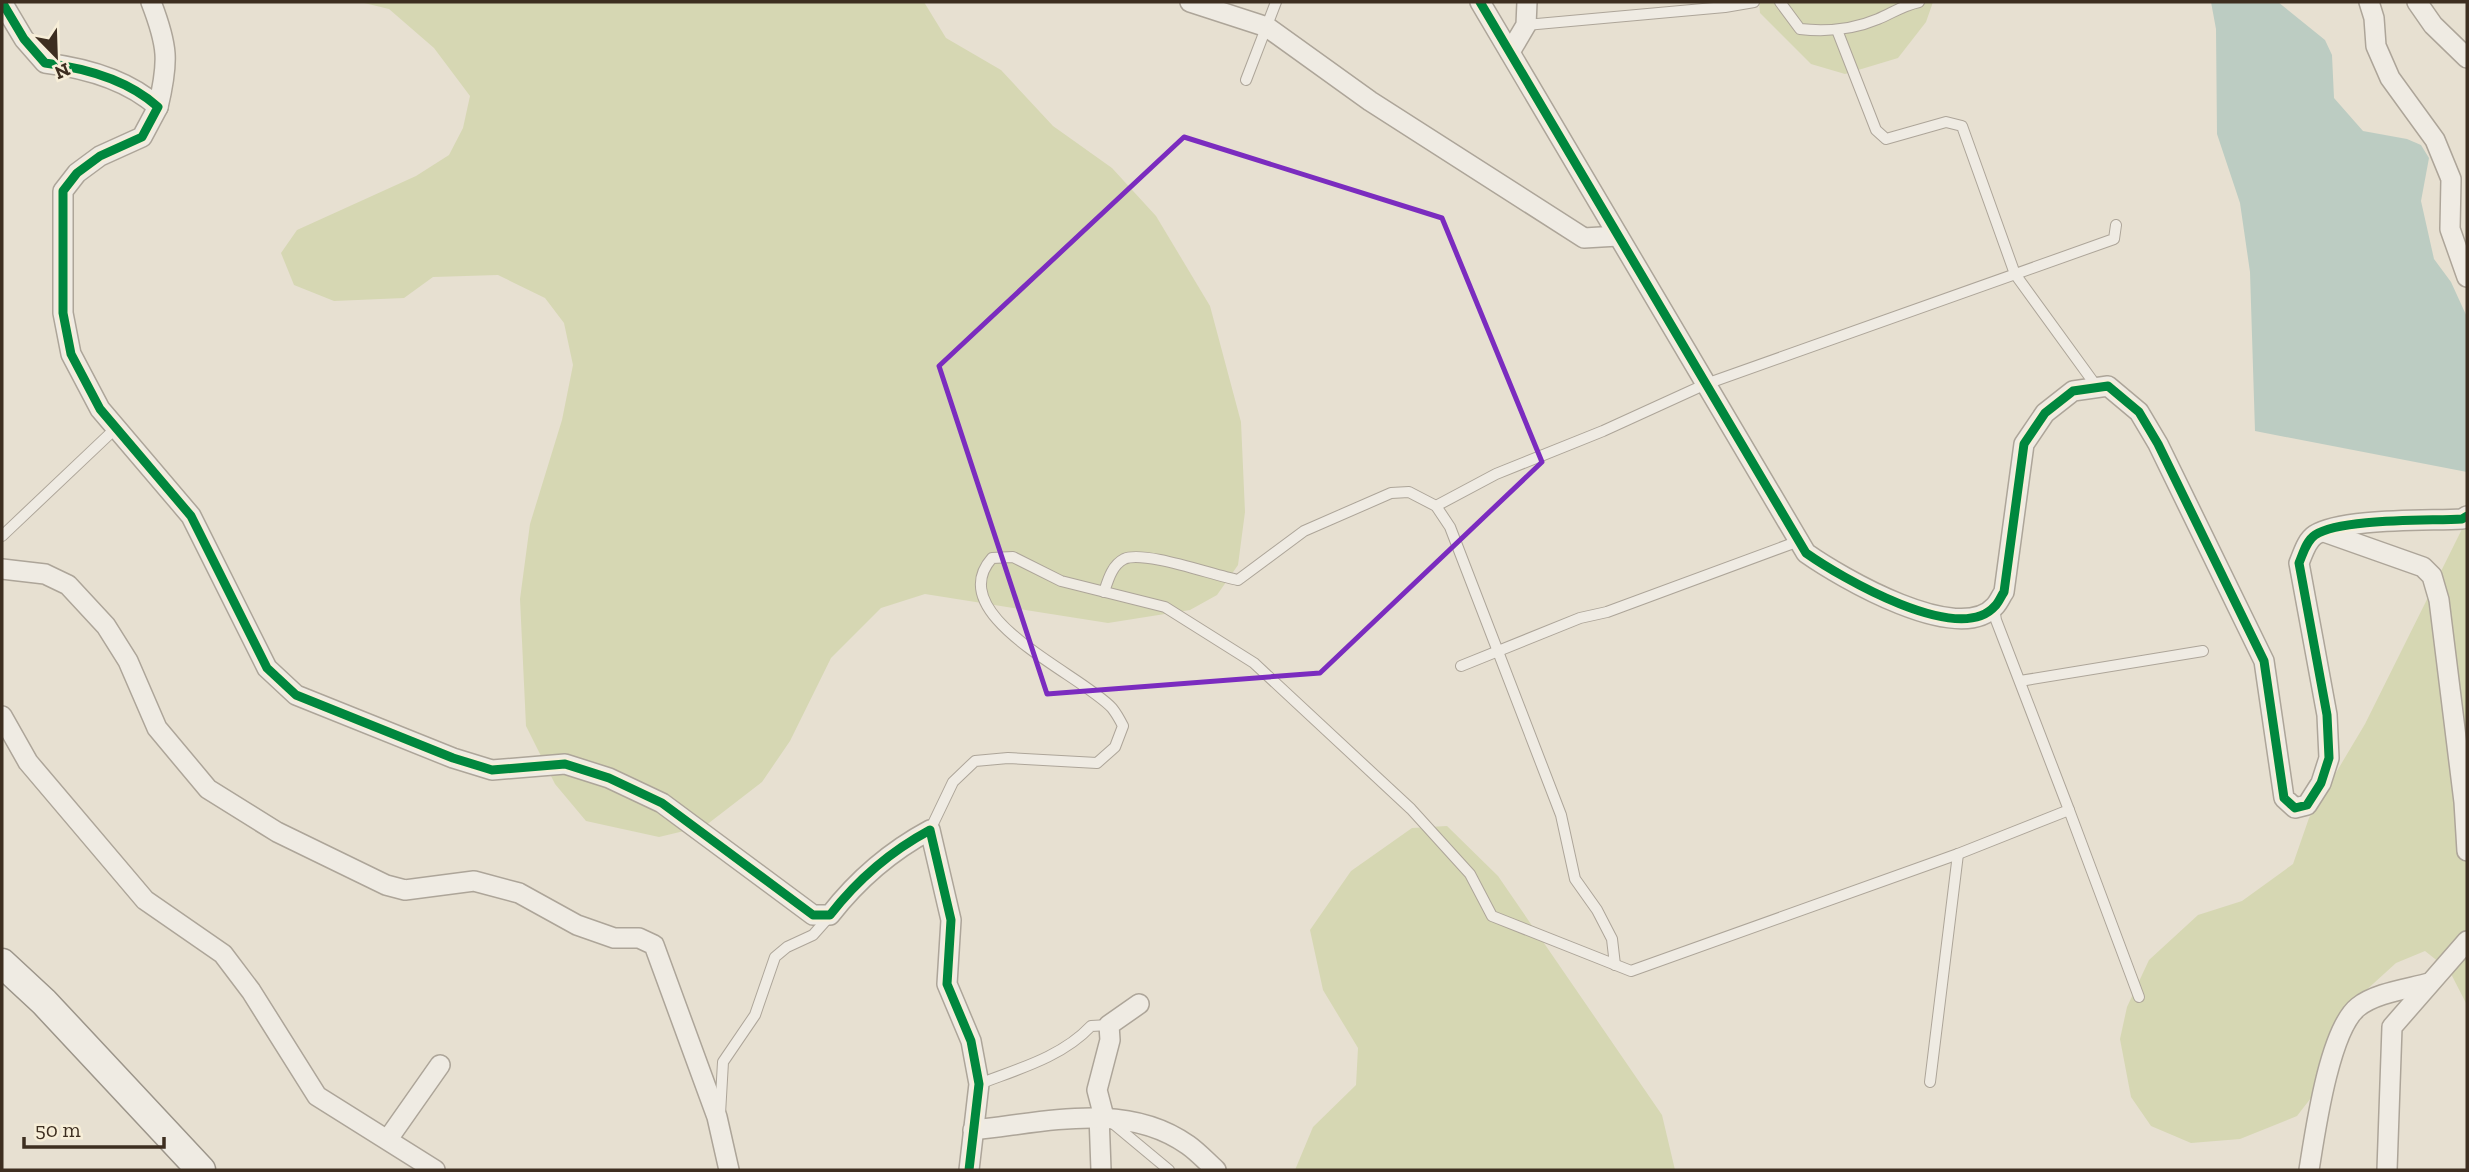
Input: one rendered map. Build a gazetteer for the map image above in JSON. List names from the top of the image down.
{
  "scale_bar": "50 m",
  "north": "bottom right"
}
